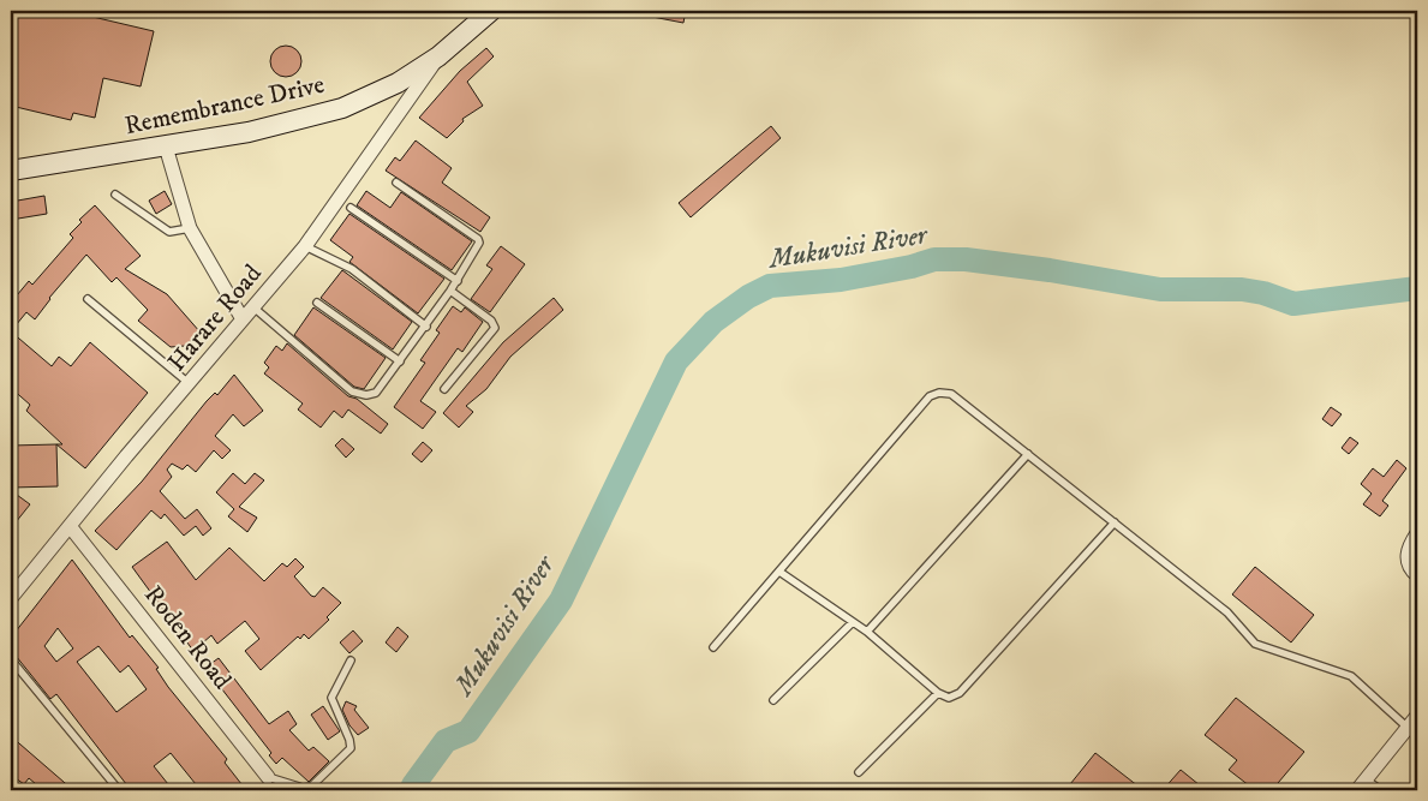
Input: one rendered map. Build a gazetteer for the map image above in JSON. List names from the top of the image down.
{
  "streets": {
    "street": ["Remembrance Drive", "Harare Road", "Roden Road"]
  },
  "crossings": [
    ["Remembrance Drive", "Harare Road"],
    ["Harare Road", "Roden Road"]
  ],
  "water": ["Mukuvisi River"]
}
